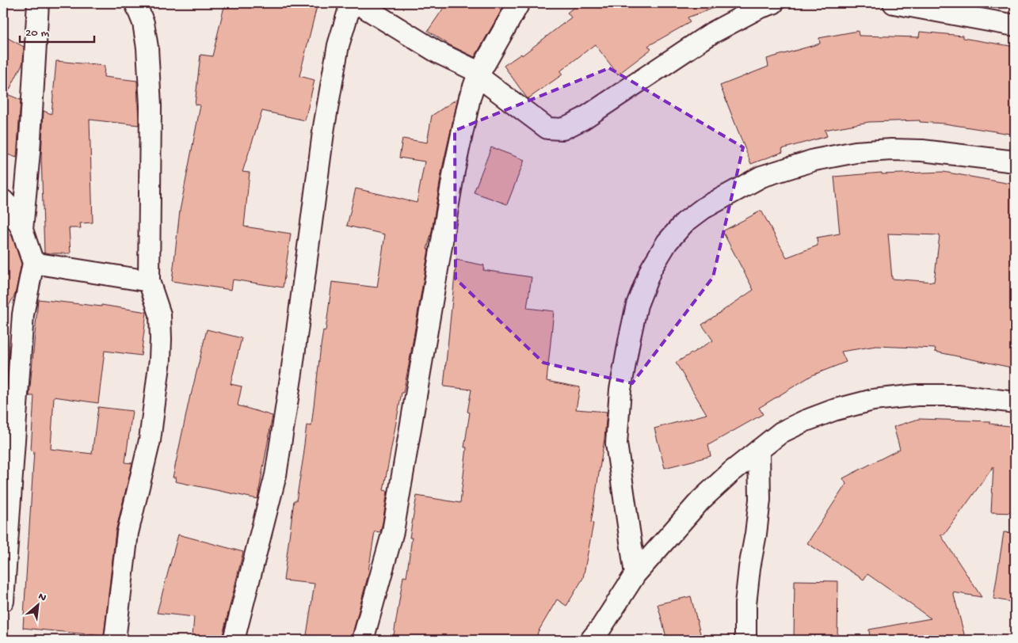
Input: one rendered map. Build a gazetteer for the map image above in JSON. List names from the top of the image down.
{
  "scale_bar": "20 m",
  "north": "top right"
}
